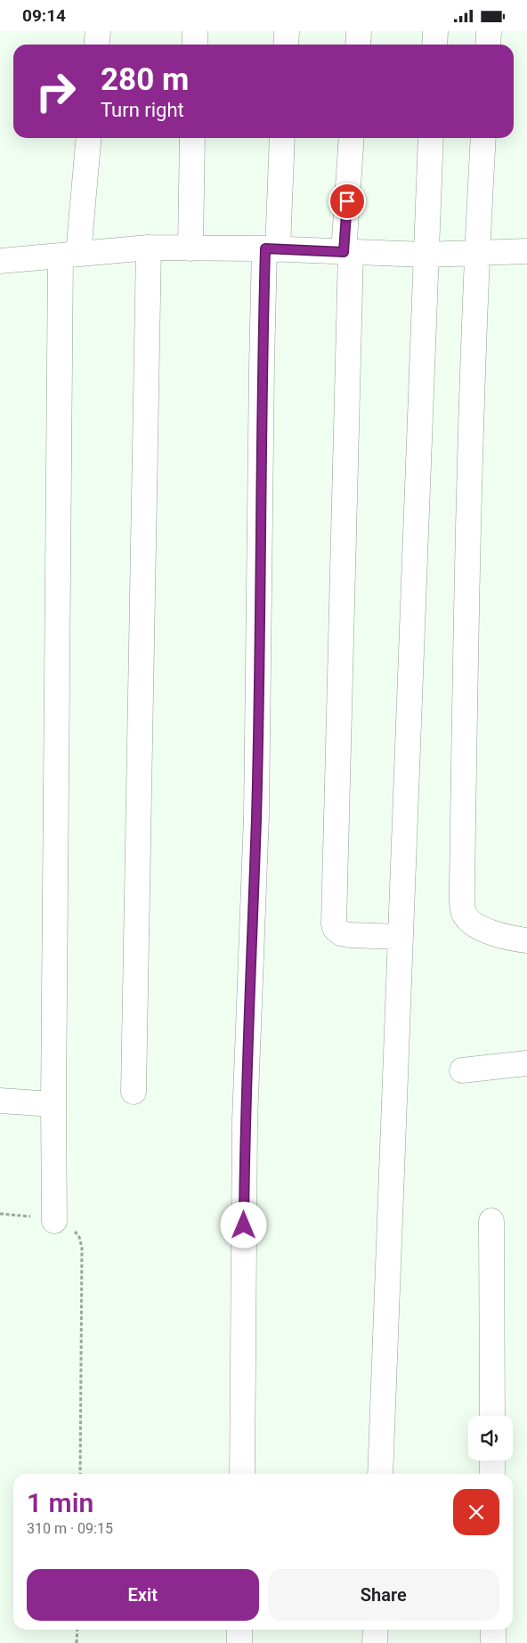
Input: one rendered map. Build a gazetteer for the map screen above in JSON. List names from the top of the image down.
{
  "page": {
    "status": "09:14",
    "turn": ["280 m", "Turn right"],
    "heading": ["1 min", "310 m · 09:15"],
    "buttons": ["Exit", "Share"]
  }
}
